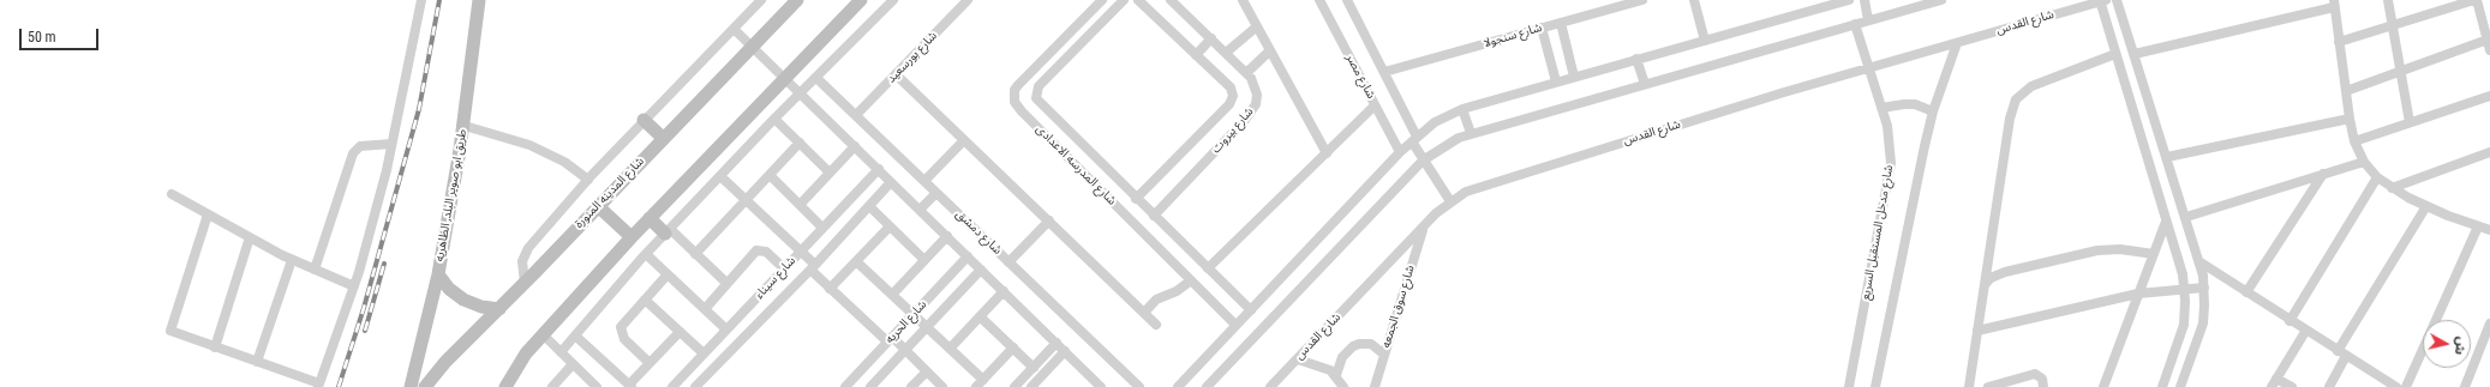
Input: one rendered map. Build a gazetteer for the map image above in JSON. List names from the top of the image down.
{
  "streets": {
    "main road": ["شارع المدينه المنورة", "طريق ابو صوير البلد, الظاهريه"],
    "street": [
      "شارع القدس",
      "شارع سنجولا",
      "شارع بورسعيد",
      "شارع مصر",
      "شارع بيروت",
      "شارع المدرسه الاعدادى",
      "شارع دمشق",
      "شارع مدخل المستقبل السريع",
      "شارع سيناء",
      "شارع سوق الجمعه",
      "شارع الحريه"
    ]
  },
  "crossings": [
    ["شارع القدس", "شارع مصر"],
    ["شارع القدس", "شارع مدخل المستقبل السريع"],
    ["شارع القدس", "شارع سوق الجمعه"],
    ["شارع سنجولا", "شارع مصر"],
    ["شارع بورسعيد", "شارع دمشق"],
    ["شارع بيروت", "شارع المدرسه الاعدادى"],
    ["شارع المدينه المنورة", "شارع دمشق"],
    ["شارع دمشق", "شارع سيناء"],
    ["شارع دمشق", "شارع الحريه"]
  ],
  "scale_bar": "50 m",
  "north": "right"
}
